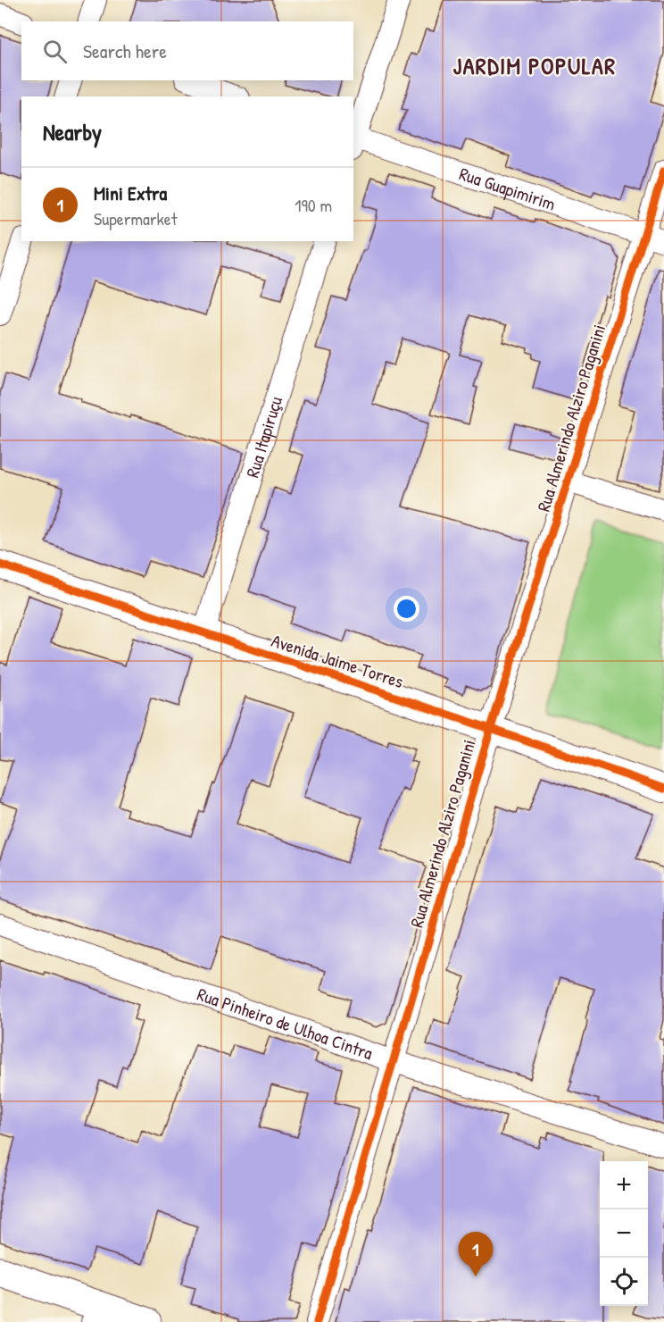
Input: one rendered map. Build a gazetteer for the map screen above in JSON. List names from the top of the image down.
{
  "streets": {
    "street": [
      "Rua Guapimirim",
      "Rua Almerindo Alziro Paganini",
      "Rua Itapiruçu",
      "Avenida Jaime Torres",
      "Rua Pinheiro de Ulhoa Cintra"
    ]
  },
  "crossings": [
    ["Rua Guapimirim", "Rua Almerindo Alziro Paganini"],
    ["Rua Almerindo Alziro Paganini", "Avenida Jaime Torres"],
    ["Rua Almerindo Alziro Paganini", "Rua Pinheiro de Ulhoa Cintra"],
    ["Rua Itapiruçu", "Avenida Jaime Torres"]
  ],
  "districts": ["JARDIM POPULAR"],
  "page": {
    "search": "Search here",
    "heading": "Nearby",
    "list": [
      {
        "mark": "1",
        "name": "Mini Extra",
        "note": "Supermarket",
        "value": "190 m"
      }
    ],
    "map_buttons": ["+", "−"],
    "pins": "1"
  }
}
